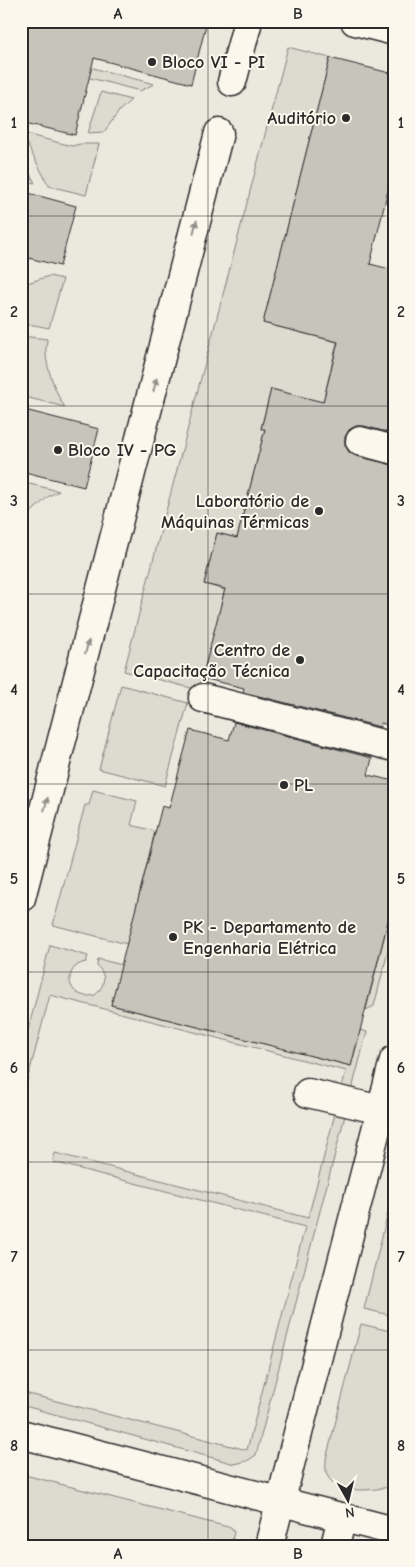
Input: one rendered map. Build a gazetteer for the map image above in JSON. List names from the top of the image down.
{
  "places": [
    "Bloco VI - PI",
    "Auditório",
    "Bloco IV - PG",
    "Laboratório de Máquinas Térmicas",
    "Centro de Capacitação Técnica",
    "PL",
    "PK - Departamento de Engenharia Elétrica"
  ],
  "north": "bottom",
  "grid": {
    "columns": ["A", "B"],
    "rows": [
      "1",
      "2",
      "3",
      "4",
      "5",
      "6",
      "7",
      "8"
    ]
  }
}
